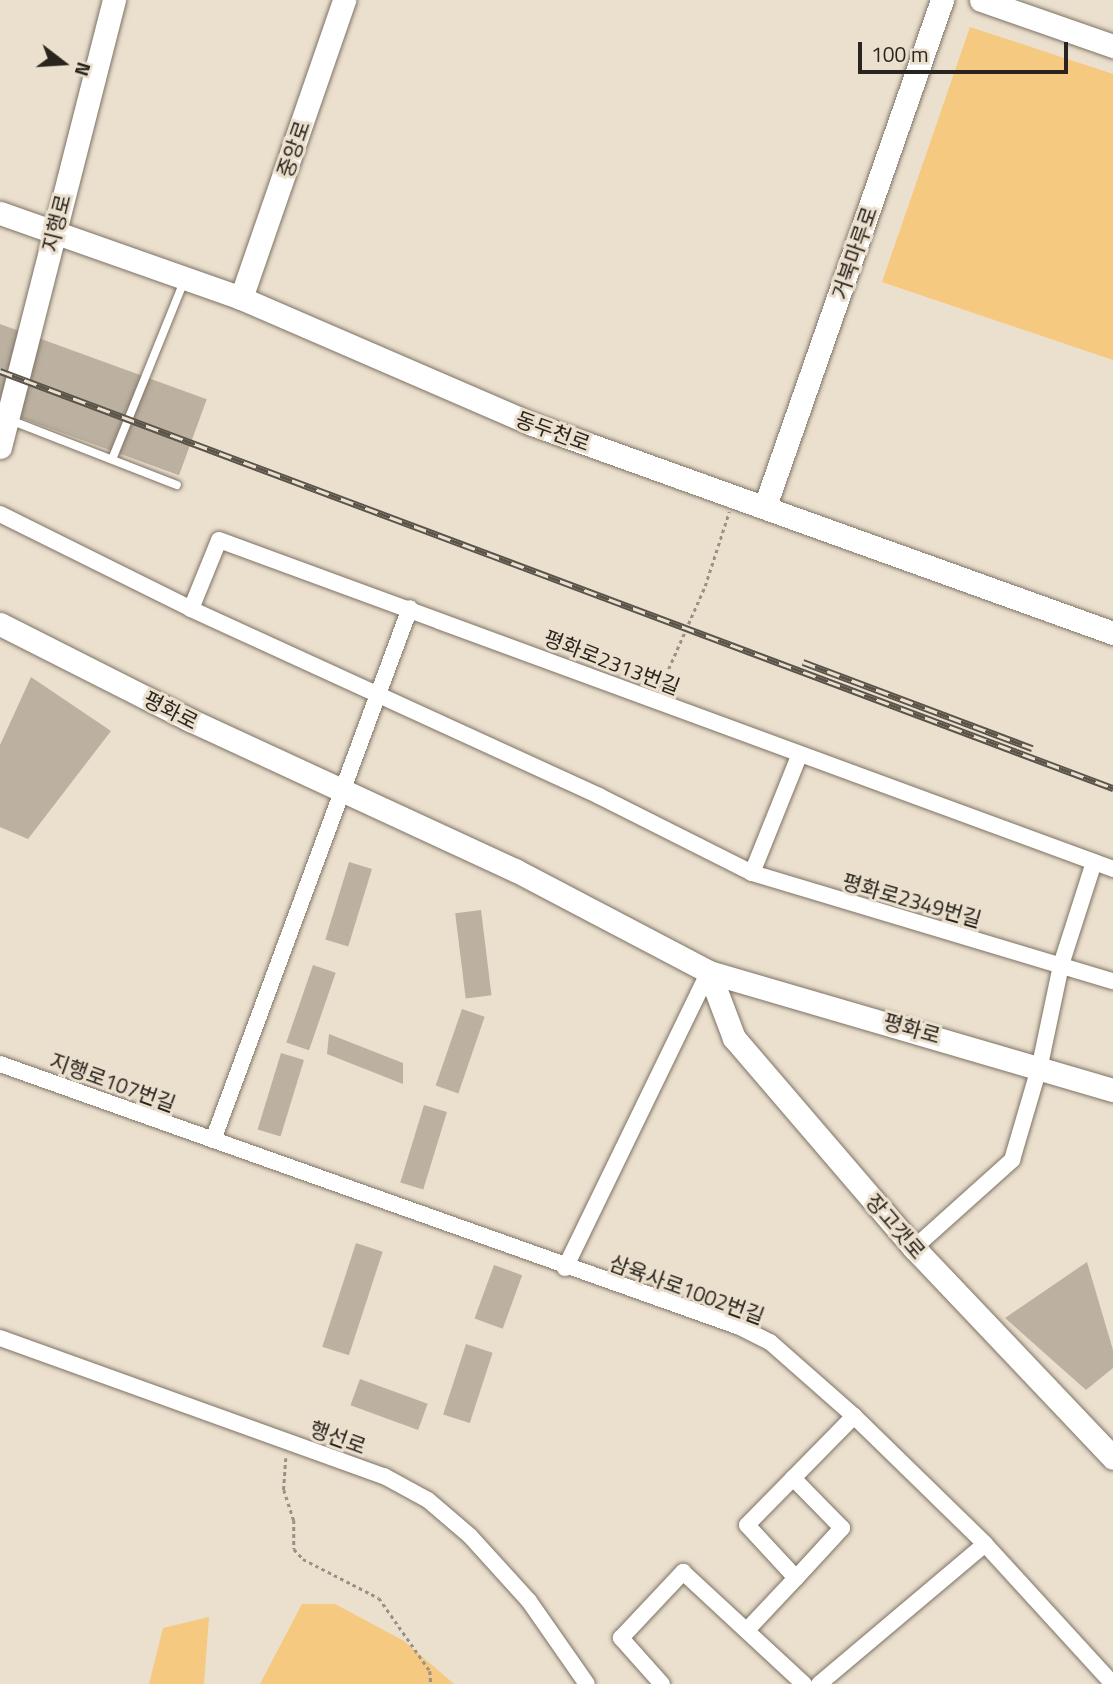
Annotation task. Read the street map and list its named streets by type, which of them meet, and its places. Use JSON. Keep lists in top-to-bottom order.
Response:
{
  "streets": {
    "street": [
      "중앙로",
      "지행로",
      "거북마루로",
      "동두천로",
      "평화로2313번길",
      "평화로",
      "평화로2349번길",
      "지행로107번길",
      "장고갯로",
      "삼육사로1002번길",
      "행선로"
    ]
  },
  "crossings": [
    ["중앙로", "동두천로"],
    ["지행로", "동두천로"],
    ["거북마루로", "동두천로"],
    ["평화로", "장고갯로"],
    ["지행로107번길", "삼육사로1002번길"]
  ],
  "scale_bar": "100 m",
  "north": "right"
}
